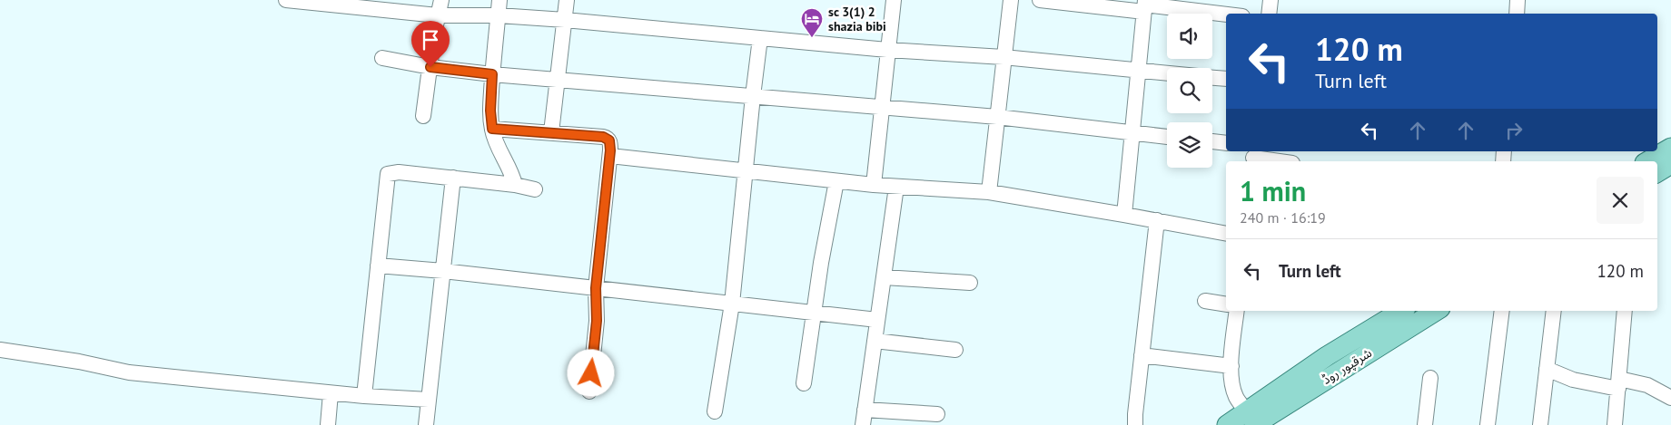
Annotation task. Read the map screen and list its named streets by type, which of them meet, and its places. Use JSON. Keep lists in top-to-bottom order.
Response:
{
  "streets": {
    "main road": ["شرقپور روڈ"]
  },
  "places": {
    "hotel": ["sc 3(1) 2 shazia bibi"]
  },
  "page": {
    "turn": ["120 m", "Turn left"],
    "heading": ["1 min", "240 m · 16:19"],
    "list": [
      {
        "name": "Turn left",
        "value": "120 m"
      }
    ]
  }
}
